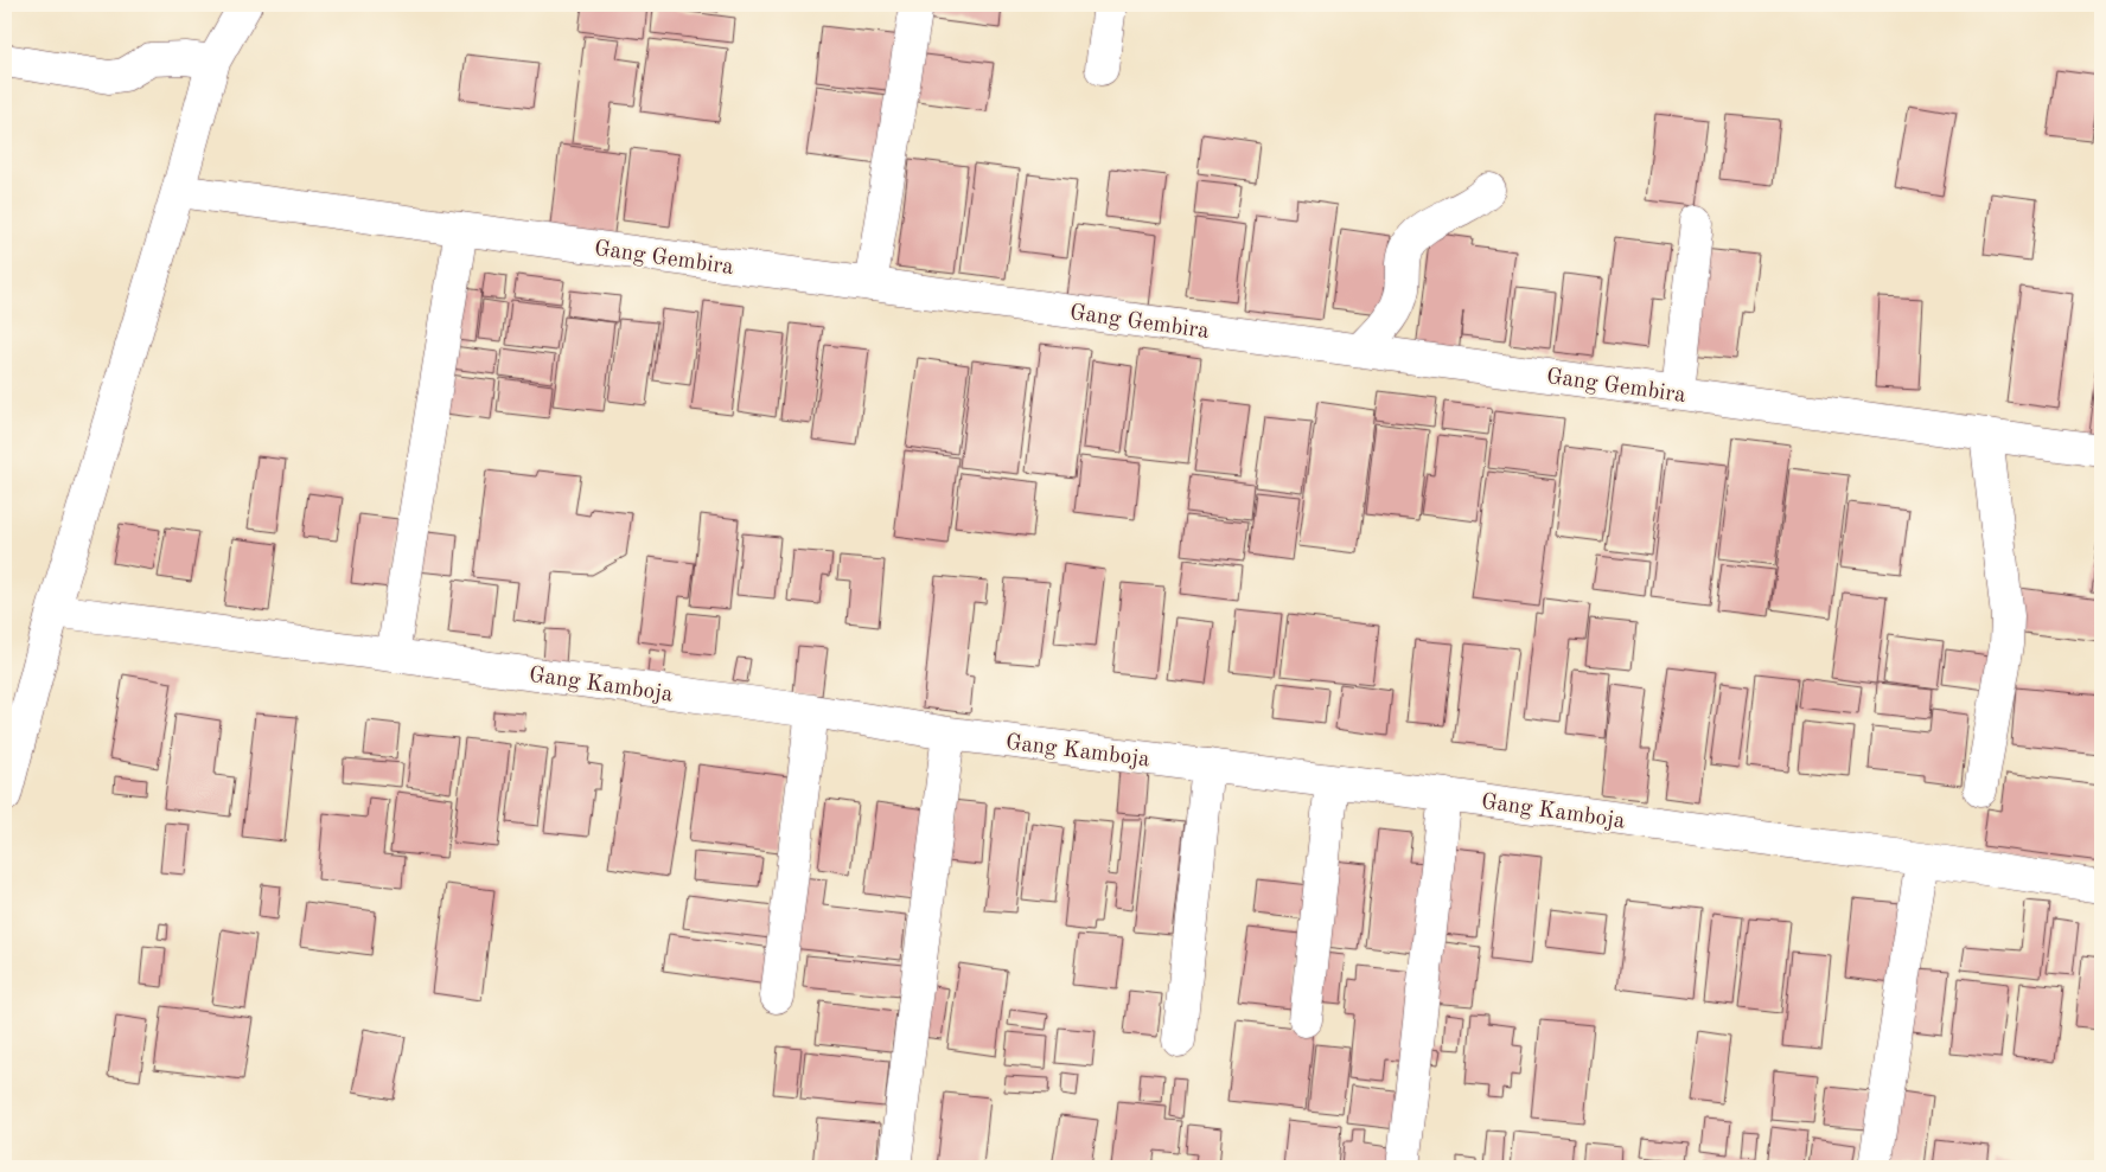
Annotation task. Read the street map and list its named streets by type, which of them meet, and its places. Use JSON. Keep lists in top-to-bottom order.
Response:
{
  "streets": {
    "street": ["Gang Gembira", "Gang Kamboja"]
  }
}
